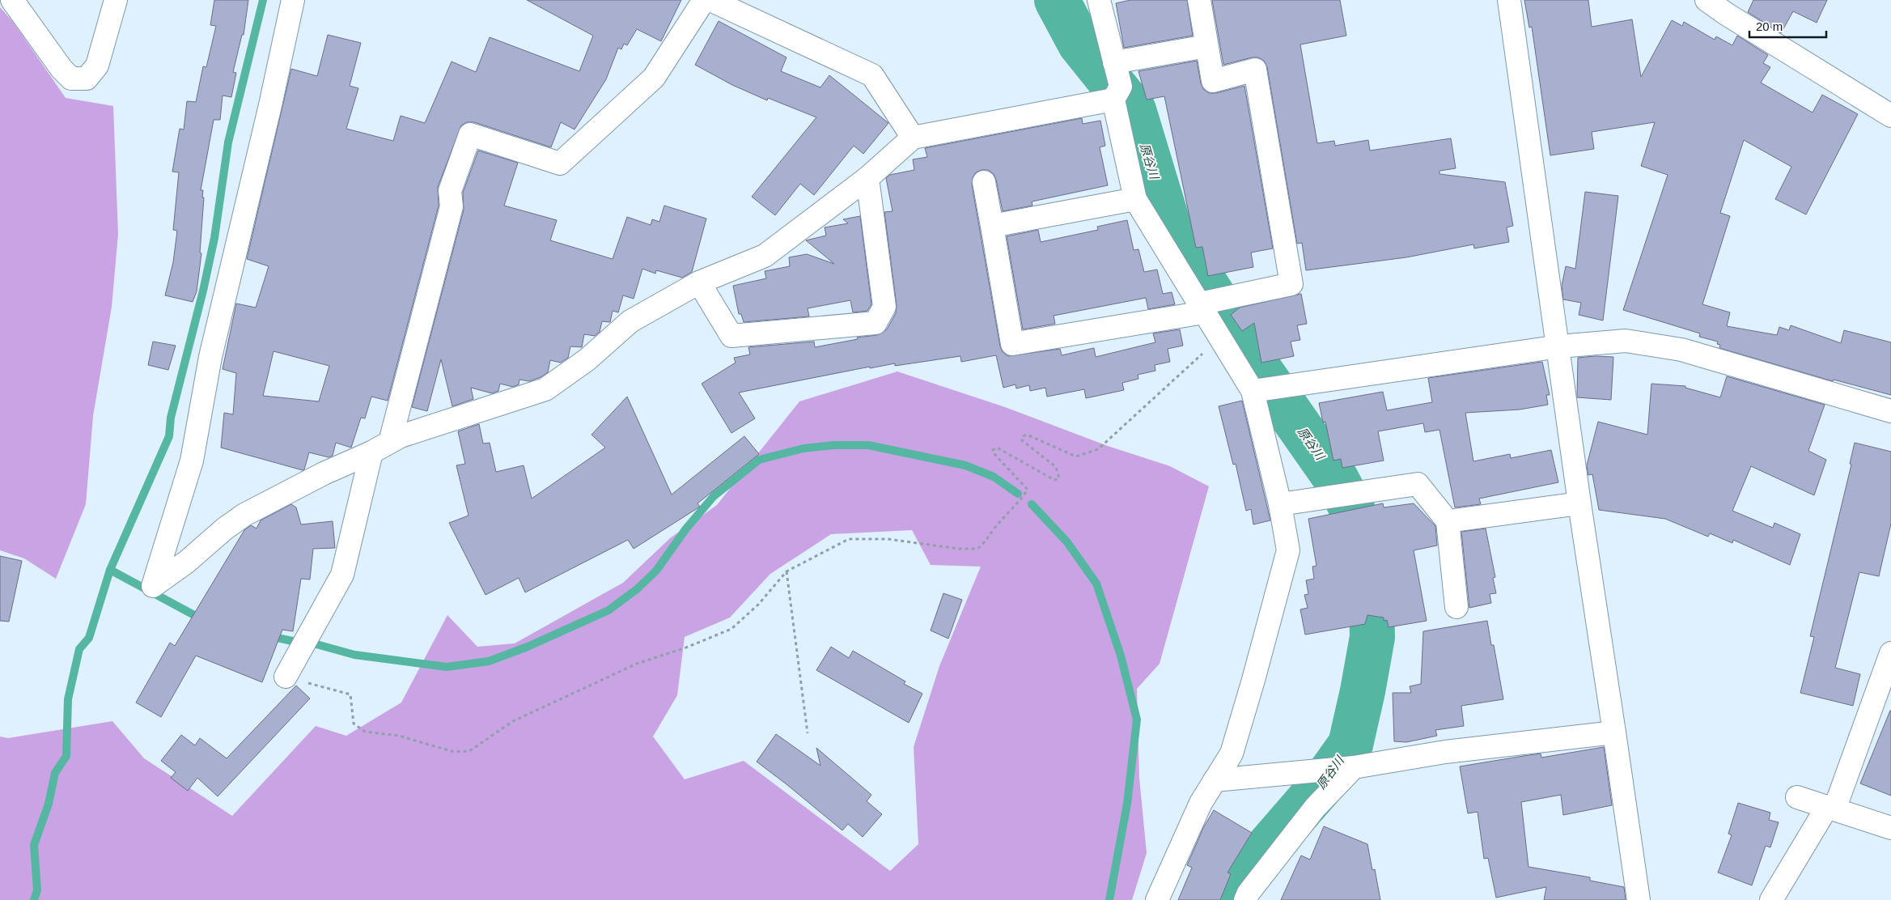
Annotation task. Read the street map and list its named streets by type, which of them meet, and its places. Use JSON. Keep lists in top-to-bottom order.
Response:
{
  "water": ["原谷川"],
  "scale_bar": "20 m"
}
